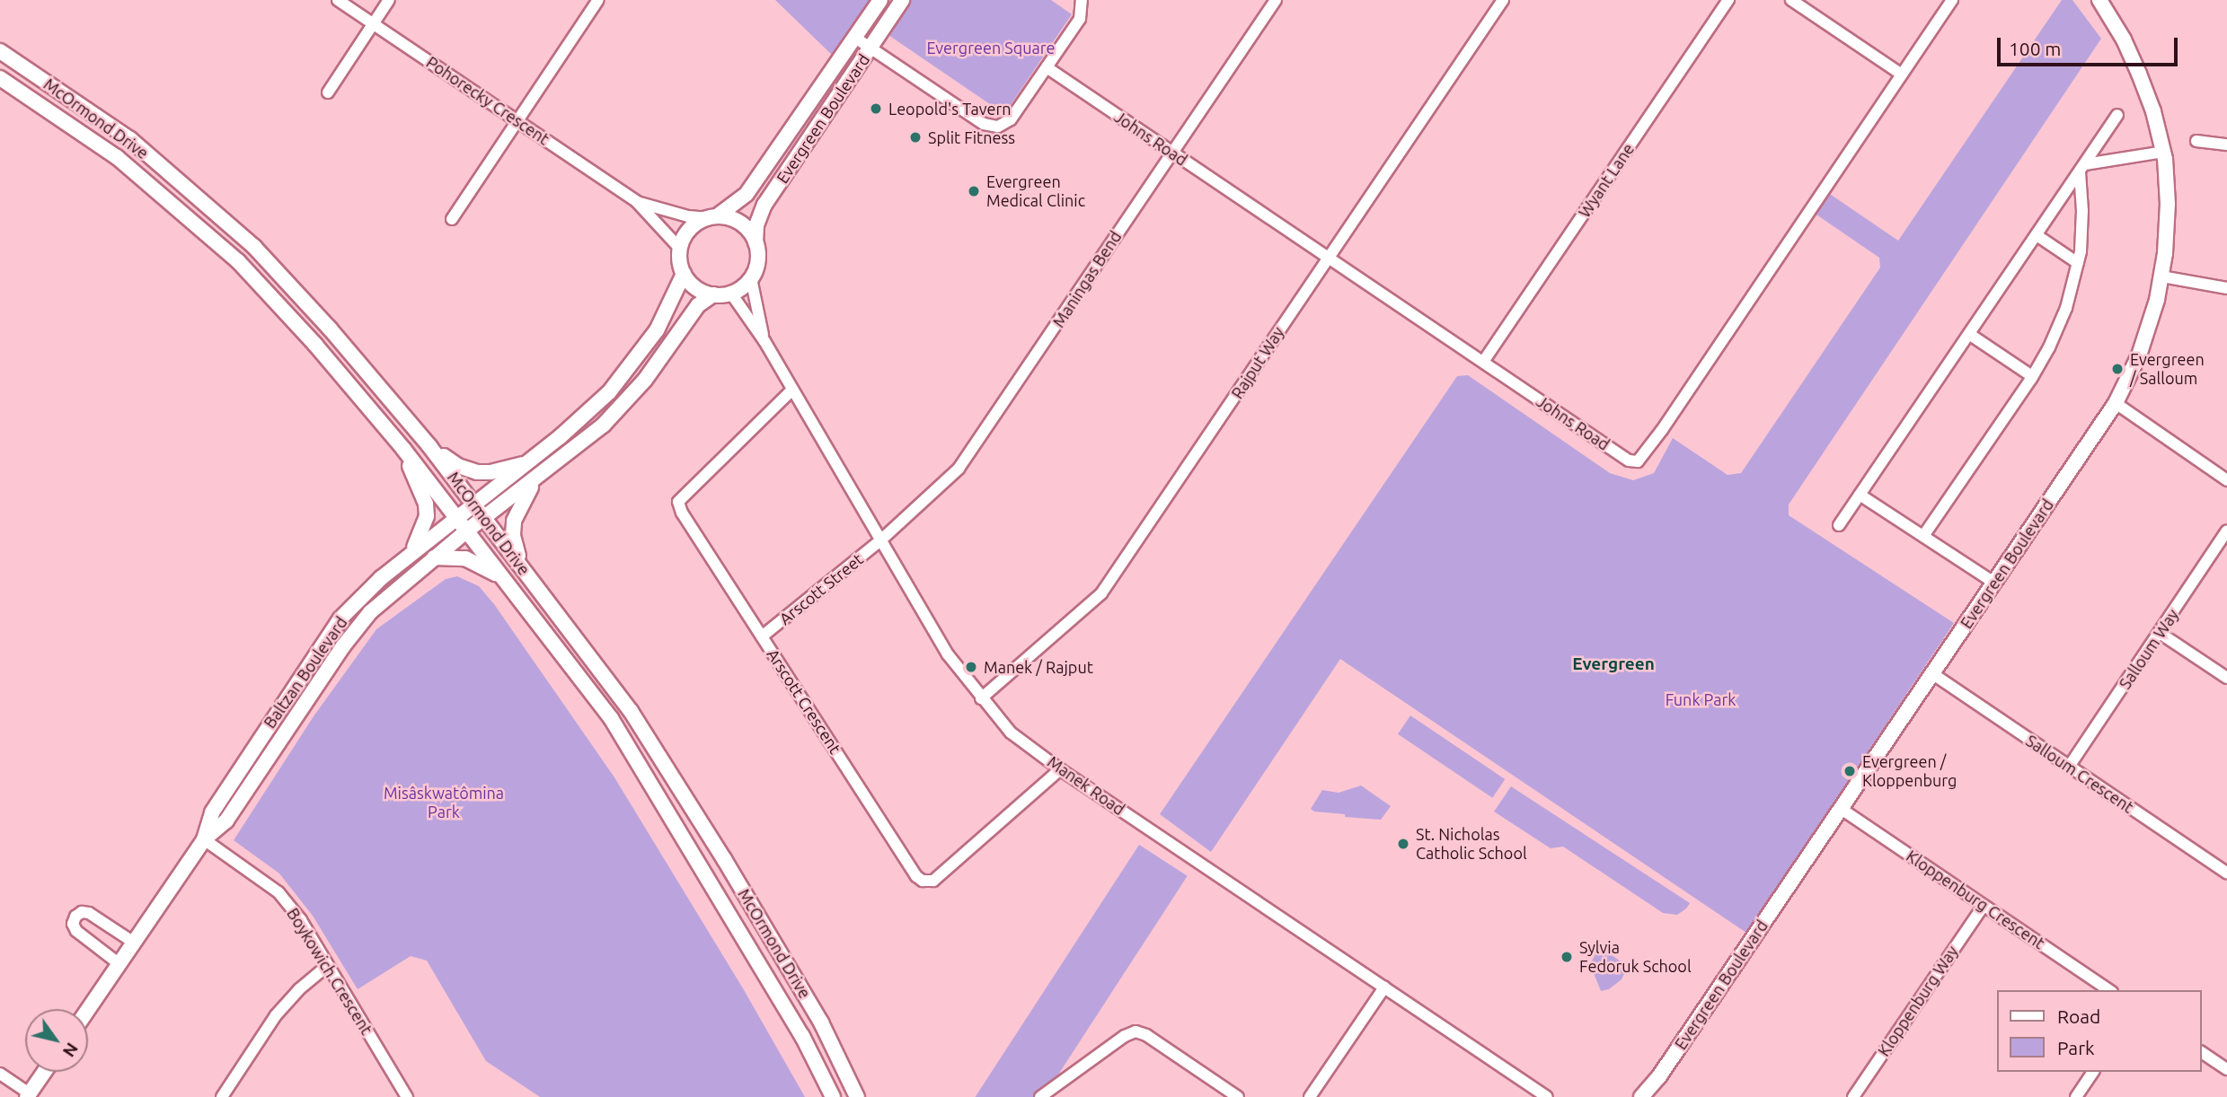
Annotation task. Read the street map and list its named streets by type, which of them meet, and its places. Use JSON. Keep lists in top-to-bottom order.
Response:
{
  "streets": {
    "street": [
      "Pohorecky Crescent",
      "McOrmond Drive",
      "Evergreen Boulevard",
      "Johns Road",
      "Wyant Lane",
      "Maningas Bend",
      "Rajput Way",
      "Arscott Street",
      "Salloum Way",
      "Baltzan Boulevard",
      "Arscott Crescent",
      "Salloum Crescent",
      "Manek Road",
      "Kloppenburg Crescent",
      "Boykowich Crescent",
      "Kloppenburg Way"
    ]
  },
  "crossings": [
    ["Pohorecky Crescent", "Evergreen Boulevard"],
    ["Pohorecky Crescent", "Manek Road"],
    ["McOrmond Drive", "Baltzan Boulevard"],
    ["Evergreen Boulevard", "Salloum Crescent"],
    ["Evergreen Boulevard", "Manek Road"],
    ["Evergreen Boulevard", "Kloppenburg Crescent"],
    ["Johns Road", "Wyant Lane"],
    ["Johns Road", "Maningas Bend"],
    ["Johns Road", "Rajput Way"],
    ["Maningas Bend", "Arscott Street"],
    ["Maningas Bend", "Manek Road"],
    ["Rajput Way", "Manek Road"],
    ["Arscott Street", "Arscott Crescent"],
    ["Arscott Street", "Manek Road"],
    ["Salloum Way", "Salloum Crescent"],
    ["Baltzan Boulevard", "Boykowich Crescent"],
    ["Arscott Crescent", "Manek Road"],
    ["Kloppenburg Crescent", "Kloppenburg Way"]
  ],
  "districts": ["Evergreen"],
  "parks": ["Evergreen Square", "Funk Park", "Misâskwatômina Park"],
  "places": [
    "Leopold's Tavern",
    "Split Fitness",
    "Evergreen Medical Clinic",
    "Evergreen / Salloum",
    "Manek / Rajput",
    "Evergreen / Kloppenburg",
    "St. Nicholas Catholic School",
    "Sylvia Fedoruk School"
  ],
  "legend": ["Road", "Park"],
  "scale_bar": "100 m",
  "north": "bottom right"
}
